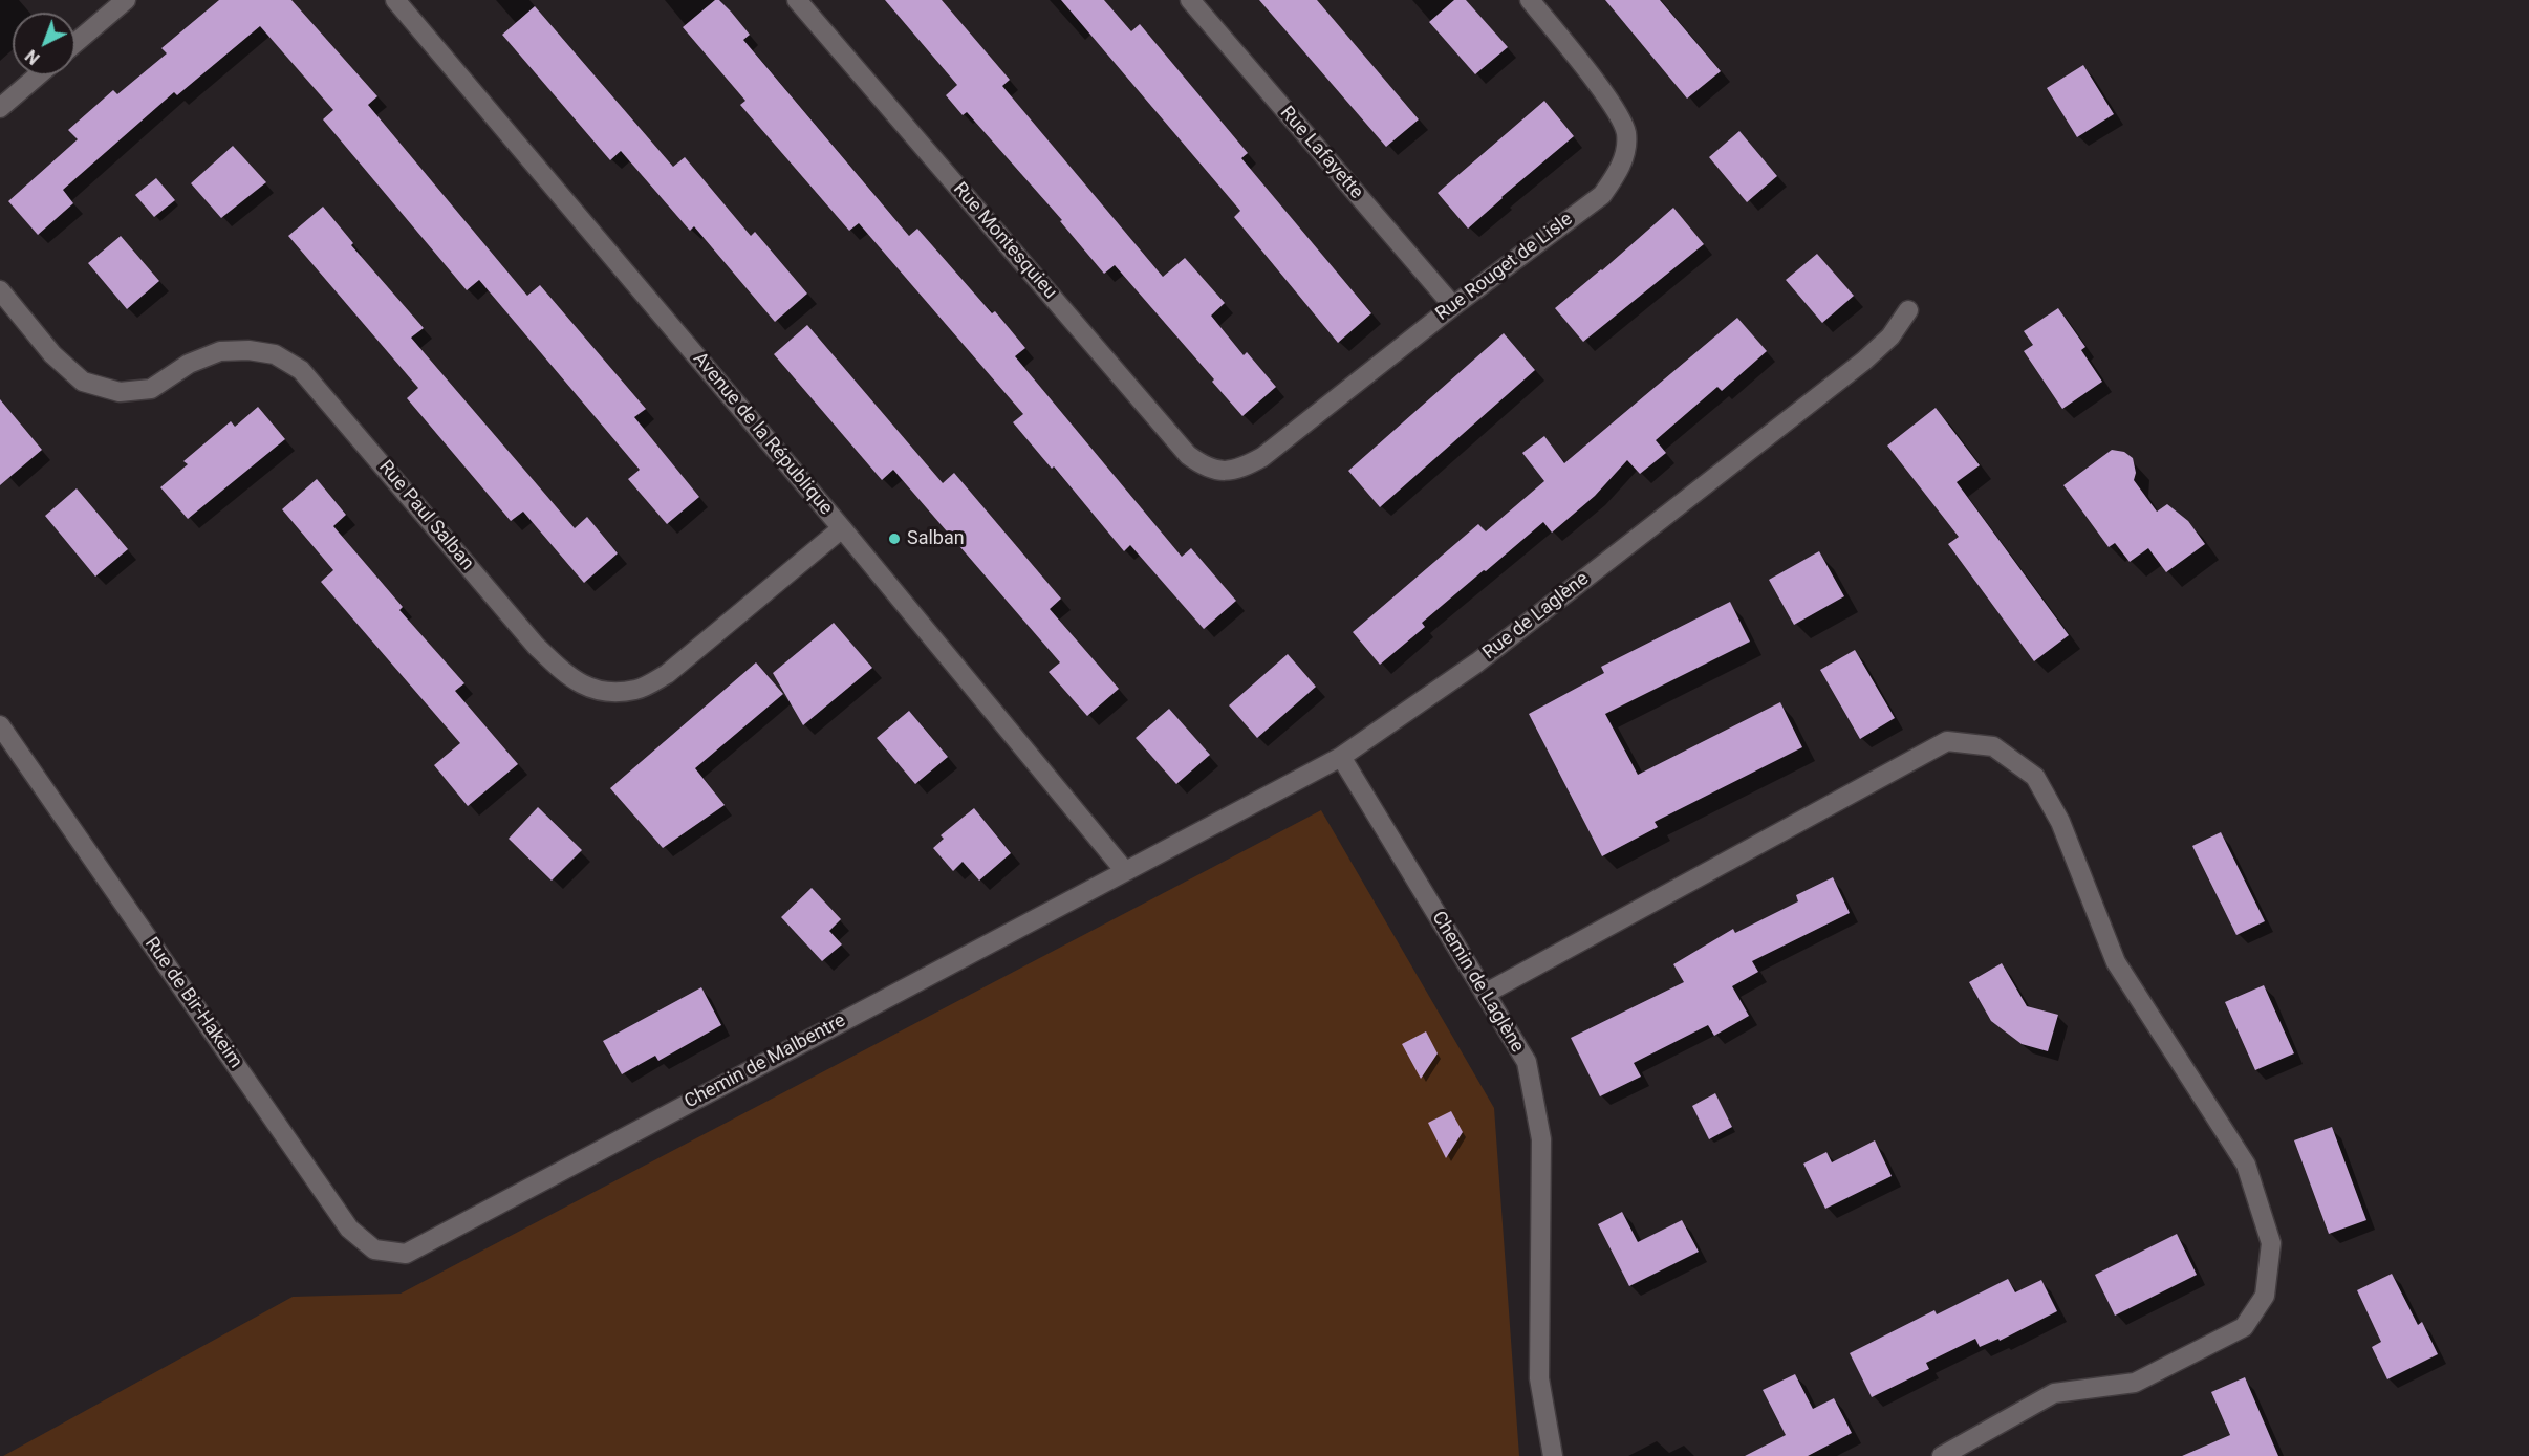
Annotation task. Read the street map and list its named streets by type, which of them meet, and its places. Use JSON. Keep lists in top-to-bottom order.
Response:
{
  "streets": {
    "street": [
      "Rue Lafayette",
      "Rue Montesquieu",
      "Rue Rouget de Lisle",
      "Avenue de la République",
      "Rue Paul Salban",
      "Rue de Laglène",
      "Chemin de Laglène",
      "Rue de Bir-Hakeim",
      "Chemin de Malbentre"
    ]
  },
  "crossings": [
    ["Rue Lafayette", "Rue Rouget de Lisle"],
    ["Rue Montesquieu", "Rue Rouget de Lisle"],
    ["Avenue de la République", "Rue Paul Salban"],
    ["Avenue de la République", "Rue de Laglène"],
    ["Avenue de la République", "Chemin de Malbentre"],
    ["Rue de Laglène", "Chemin de Laglène"],
    ["Rue de Laglène", "Chemin de Malbentre"],
    ["Rue de Bir-Hakeim", "Chemin de Malbentre"]
  ],
  "places": ["Salban"],
  "north": "bottom left"
}
